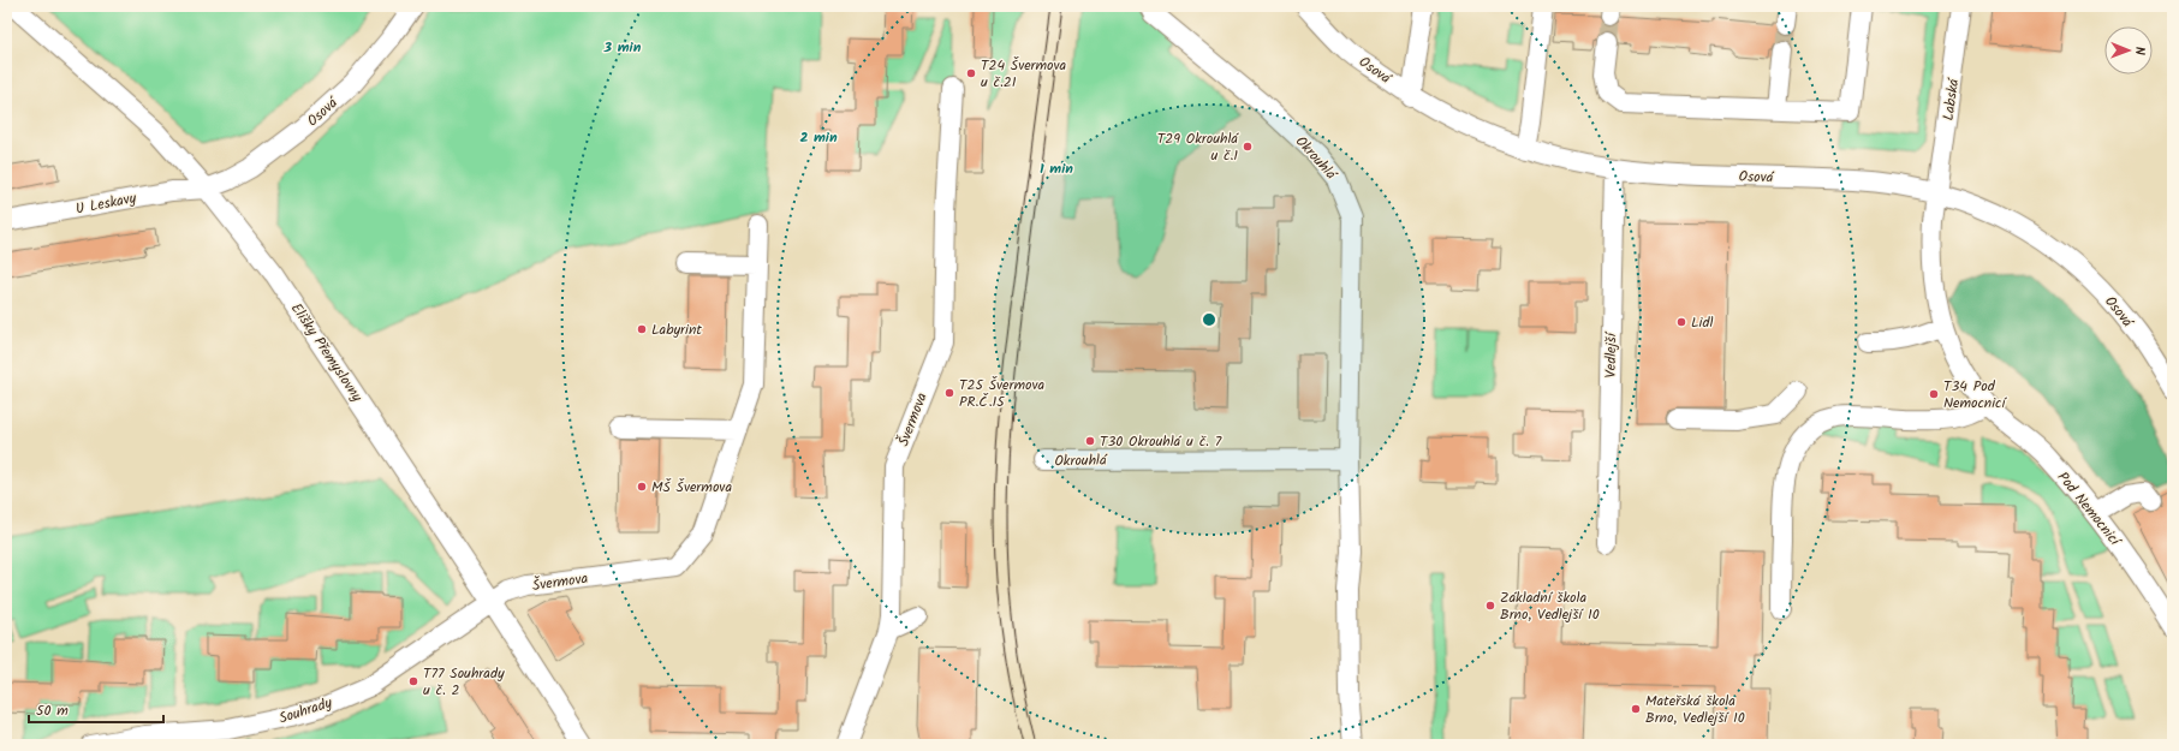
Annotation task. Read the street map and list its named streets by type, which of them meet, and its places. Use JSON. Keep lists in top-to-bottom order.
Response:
{
  "streets": {
    "street": [
      "Osová",
      "Labská",
      "Okrouhlá",
      "U Leskavy",
      "Elišky Přemyslovny",
      "Vedlejší",
      "Švermova",
      "Pod Nemocnicí",
      "Souhrady"
    ]
  },
  "crossings": [
    ["Osová", "Labská"],
    ["Osová", "U Leskavy"],
    ["Osová", "Elišky Přemyslovny"],
    ["Osová", "Vedlejší"],
    ["Osová", "Pod Nemocnicí"],
    ["Labská", "Pod Nemocnicí"],
    ["U Leskavy", "Elišky Přemyslovny"],
    ["Elišky Přemyslovny", "Švermova"],
    ["Elišky Přemyslovny", "Souhrady"],
    ["Švermova", "Souhrady"]
  ],
  "places": [
    "T24 Švermova u č.21",
    "T29 Okrouhlá u č.1",
    "Lidl",
    "Labyrint",
    "T25 Švermova PR.Č.15",
    "T34 Pod Nemocnicí",
    "T30 Okrouhlá u č. 7",
    "MŠ Švermova",
    "Základní škola Brno, Vedlejší 10",
    "T77 Souhrady u č. 2",
    "Mateřská škola Brno, Vedlejší 10"
  ],
  "scale_bar": "50 m",
  "north": "right",
  "rings": ["3 min", "2 min", "1 min"]
}
